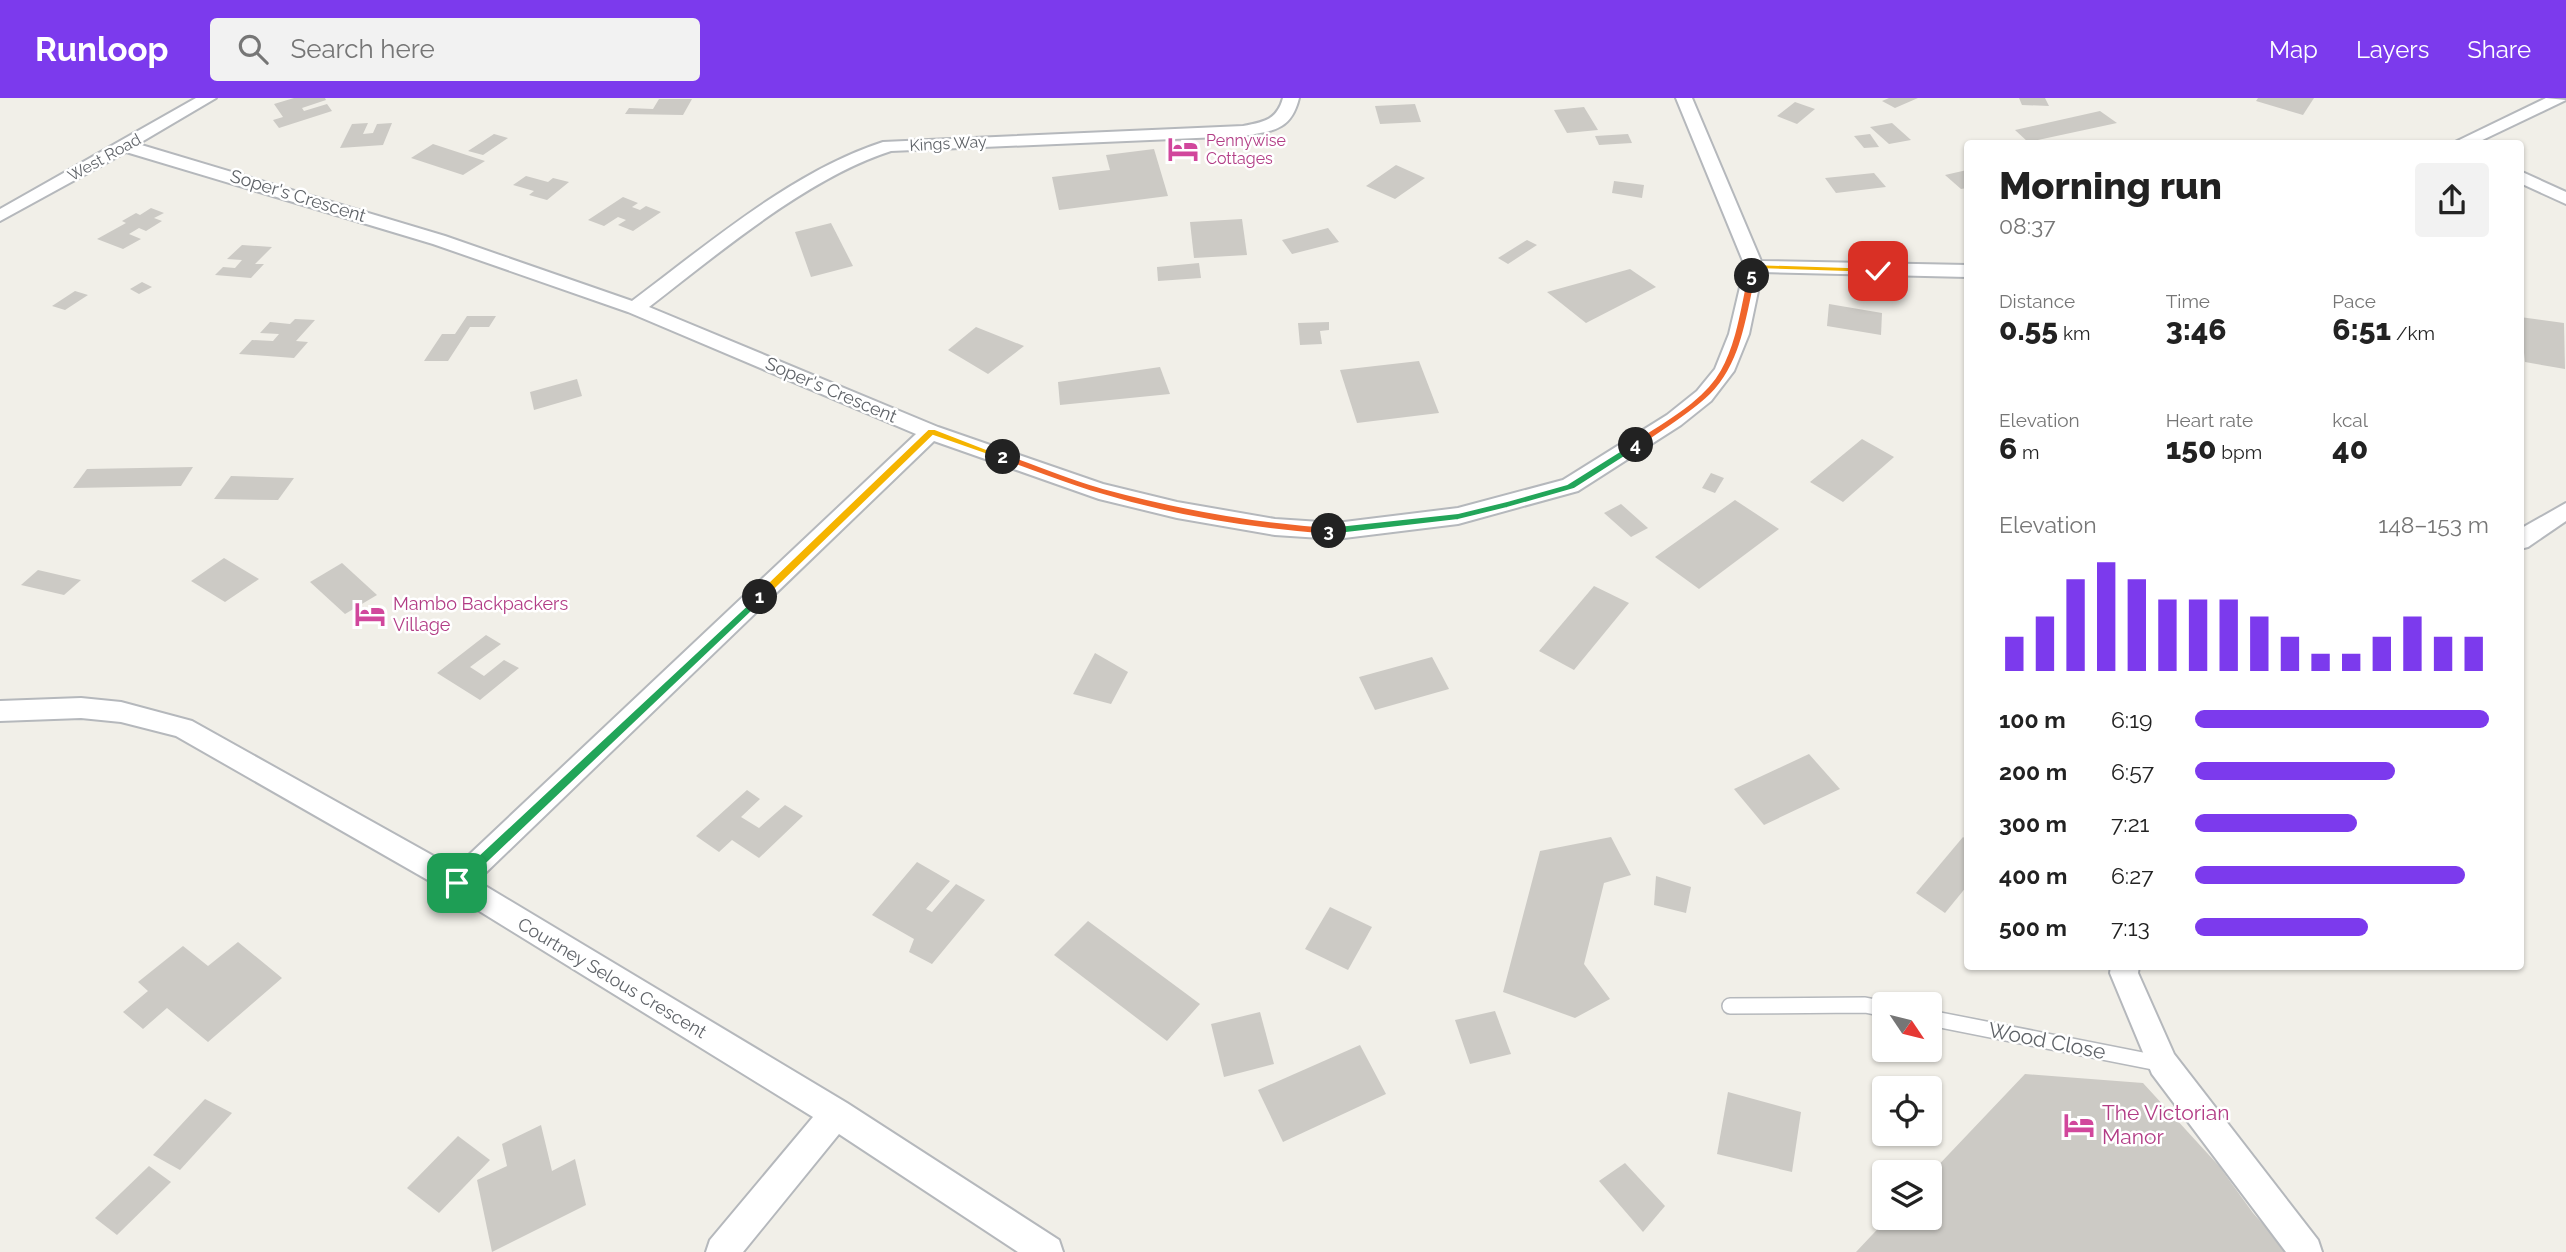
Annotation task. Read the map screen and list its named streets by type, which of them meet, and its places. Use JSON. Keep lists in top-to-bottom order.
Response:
{
  "streets": {
    "street": [
      "Kings Way",
      "West Road",
      "Soper's Crescent",
      "Courtney Selous Crescent"
    ],
    "lane": ["Wood Close"]
  },
  "crossings": [
    ["Kings Way", "Soper's Crescent"],
    ["West Road", "Soper's Crescent"]
  ],
  "places": {
    "hotel": ["Pennywise Cottages", "Mambo Backpackers Village", "The Victorian Manor"]
  },
  "north": "bottom right",
  "page": {
    "header": "Runloop",
    "search": "Search here",
    "nav": ["Map", "Layers", "Share"],
    "heading": ["Morning run", "08:37"],
    "pins": [
      "5",
      "4",
      "2",
      "3",
      "1"
    ],
    "stats": [
      ["Distance", "0.55 km"],
      ["Time", "3:46"],
      ["Pace", "6:51 /km"],
      ["Elevation", "6 m"],
      ["Heart rate", "150 bpm"],
      ["kcal", "40"]
    ],
    "chart": ["Elevation", "148–153 m"],
    "list": [
      {
        "name": "100 m",
        "note": "6:19"
      },
      {
        "name": "200 m",
        "note": "6:57"
      },
      {
        "name": "300 m",
        "note": "7:21"
      },
      {
        "name": "400 m",
        "note": "6:27"
      },
      {
        "name": "500 m",
        "note": "7:13"
      }
    ]
  }
}
